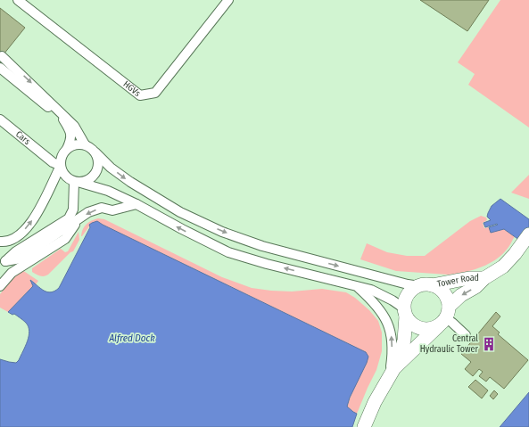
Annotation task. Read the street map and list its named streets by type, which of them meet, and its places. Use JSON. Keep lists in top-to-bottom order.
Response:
{
  "streets": {
    "highway": ["Tower Road"],
    "street": ["HGVs", "Cars"]
  },
  "water": ["Alfred Dock"],
  "places": {
    "building": ["Central Hydraulic Tower"]
  }
}
